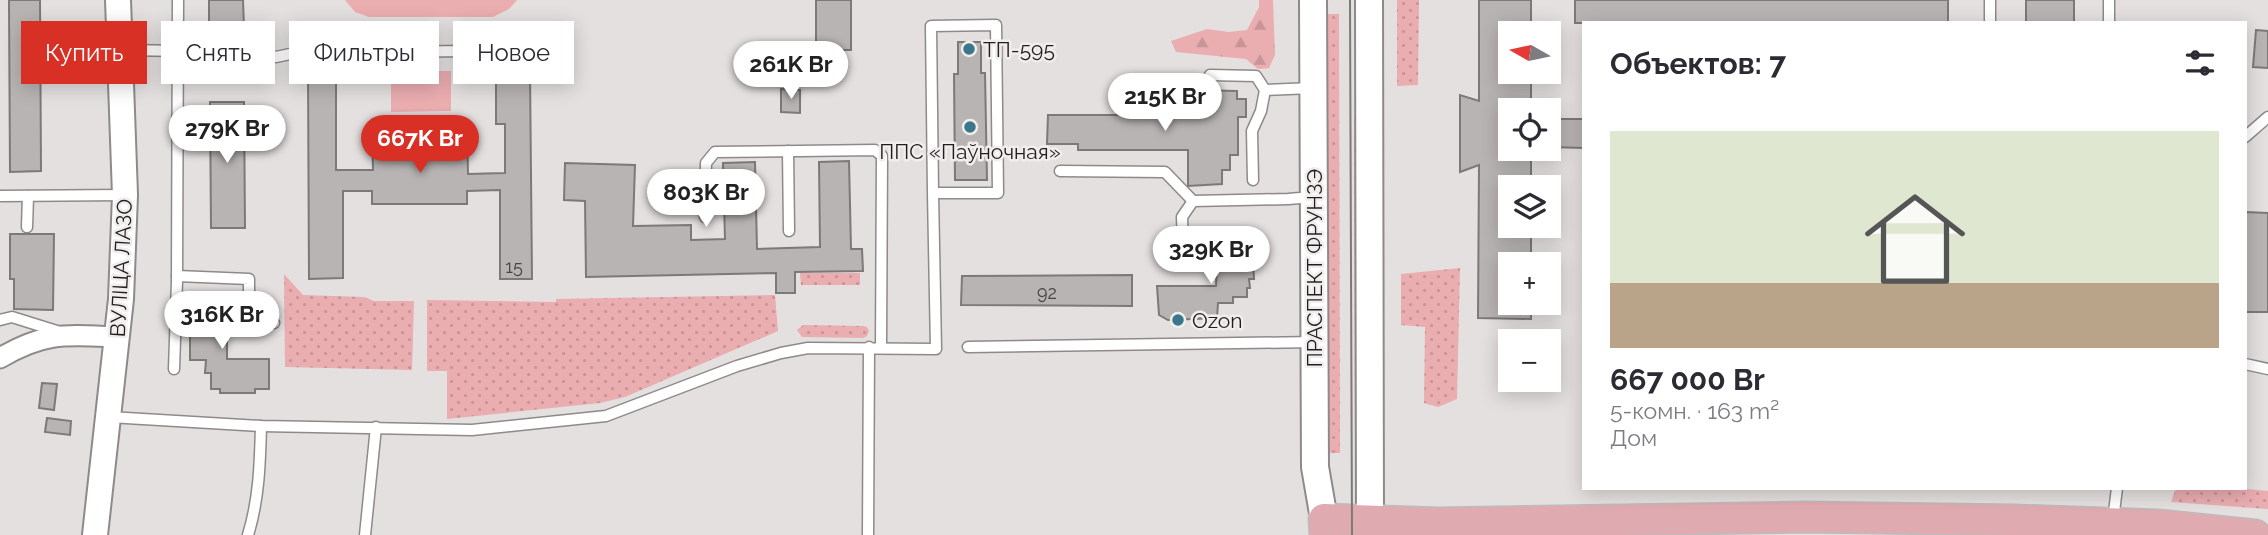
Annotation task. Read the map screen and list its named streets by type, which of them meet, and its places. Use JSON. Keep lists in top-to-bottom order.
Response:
{
  "streets": {
    "main road": ["ПРАСПЕКТ ФРУНЗЭ"],
    "street": ["ВУЛІЦА ЛАЗО"]
  },
  "places": ["ТП-595", "ППС «Паўночная»", "Ozon"],
  "house_numbers": ["15", "92"],
  "north": "left",
  "page": {
    "map_buttons": ["+", "−"],
    "chip": [
      "Купить",
      "Снять",
      "Фильтры",
      "Новое"
    ],
    "heading": "Объектов: 7",
    "price": [
      "261K Br",
      "215K Br",
      "279K Br",
      "667K Br",
      "803K Br",
      "329K Br",
      "316K Br"
    ],
    "list": [
      {
        "name": "667 000 Br",
        "note": "5-комн. · 163 m² · Дом"
      }
    ]
  }
}
